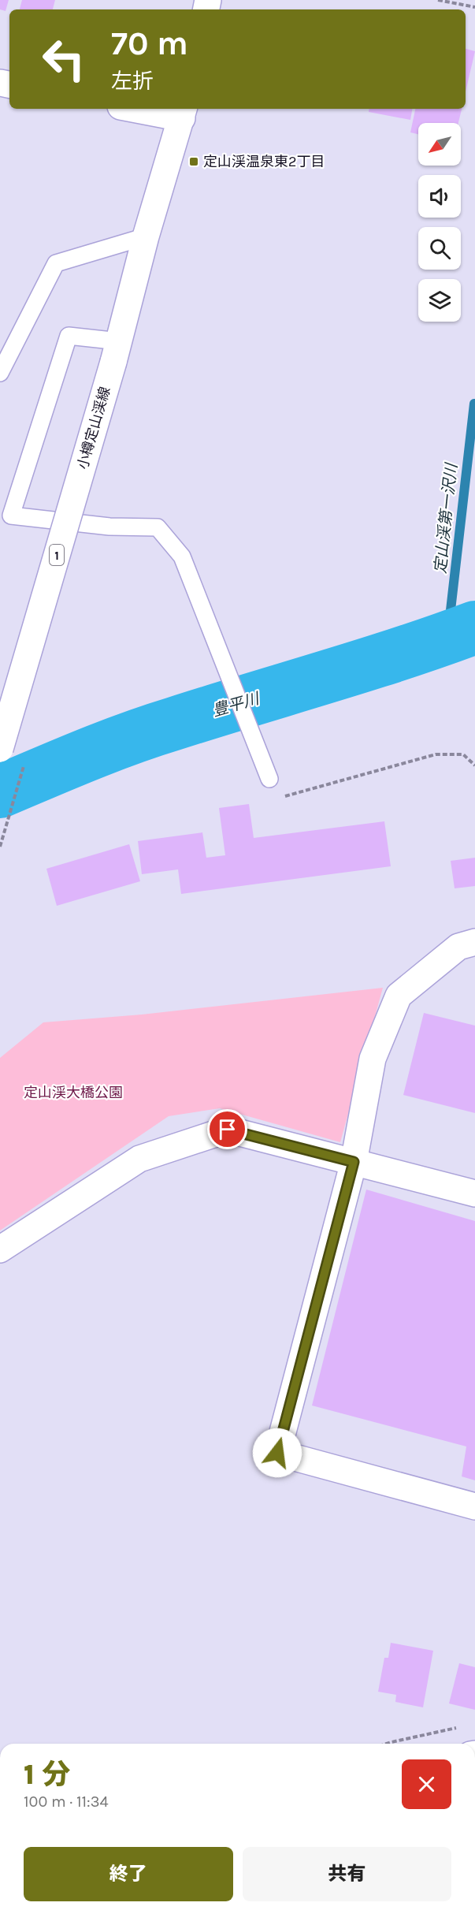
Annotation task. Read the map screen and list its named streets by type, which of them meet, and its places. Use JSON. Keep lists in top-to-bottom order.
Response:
{
  "streets": {
    "street": ["小樽定山渓線", "1"]
  },
  "water": ["定山渓第一沢川", "豊平川"],
  "parks": ["定山渓大橋公園"],
  "places": {
    "transit": ["定山渓温泉東2丁目"]
  },
  "north": "bottom left",
  "page": {
    "turn": ["70 m", "左折"],
    "heading": ["1 分", "100 m · 11:34"],
    "buttons": ["終了", "共有"]
  }
}
